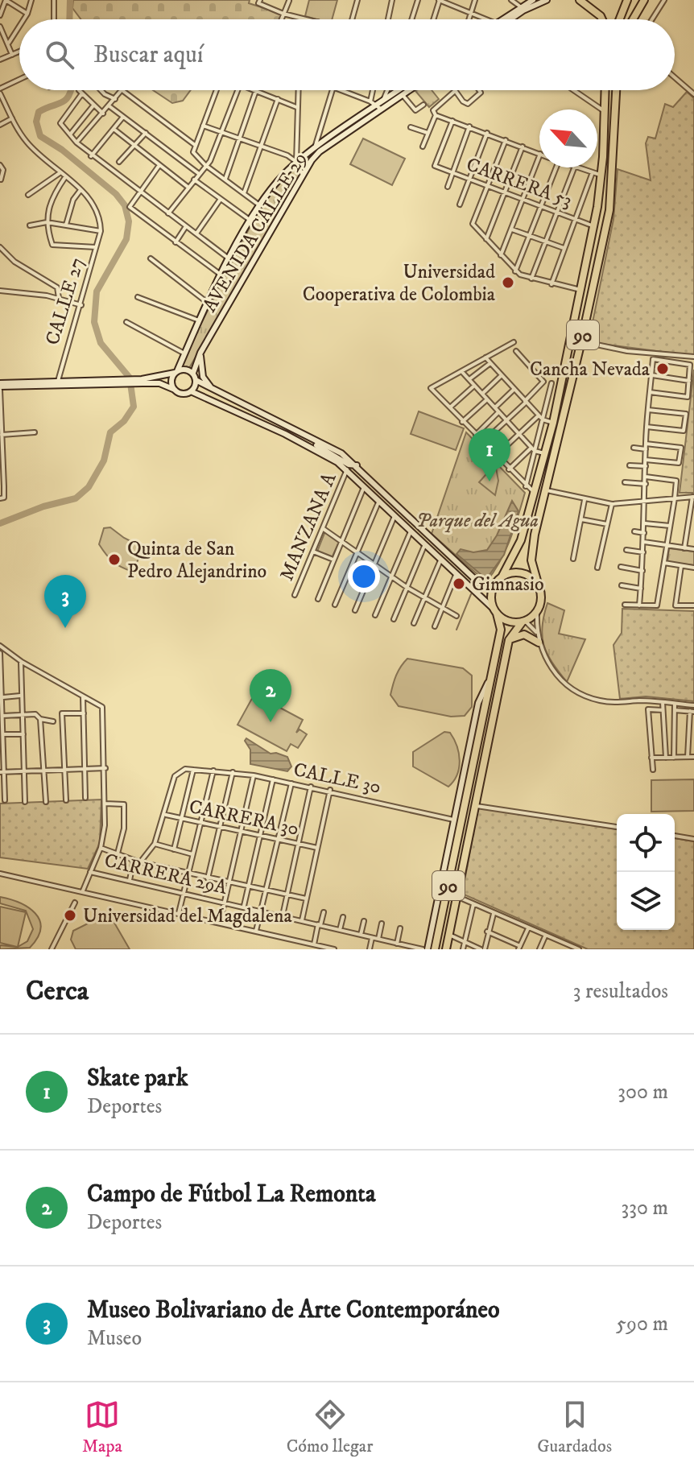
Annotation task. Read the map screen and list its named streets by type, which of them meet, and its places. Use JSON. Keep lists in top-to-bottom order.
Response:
{
  "streets": {
    "highway": ["90"],
    "main road": ["AVENIDA CALLE 29"],
    "street": [
      "CARRERA 53",
      "CALLE 27",
      "MANZANA A",
      "CALLE 30",
      "CARRERA 30",
      "CARRERA 29A"
    ]
  },
  "crossings": [
    ["CARRERA 53", "90"]
  ],
  "parks": ["Parque del Agua"],
  "places": [
    "Universidad Cooperativa de Colombia",
    "Cancha Nevada",
    "Quinta de San Pedro Alejandrino",
    "Gimnasio",
    "Universidad del Magdalena"
  ],
  "north": "top left",
  "page": {
    "search": "Buscar aquí",
    "pins": ["1", "3", "2"],
    "heading": ["Cerca", "3 resultados"],
    "list": [
      {
        "mark": "1",
        "name": "Skate park",
        "note": "Deportes",
        "value": "300 m"
      },
      {
        "mark": "2",
        "name": "Campo de Fútbol La Remonta",
        "note": "Deportes",
        "value": "330 m"
      },
      {
        "mark": "3",
        "name": "Museo Bolivariano de Arte Contemporáneo",
        "note": "Museo",
        "value": "590 m"
      }
    ],
    "nav": ["Mapa", "Cómo llegar", "Guardados"]
  }
}
